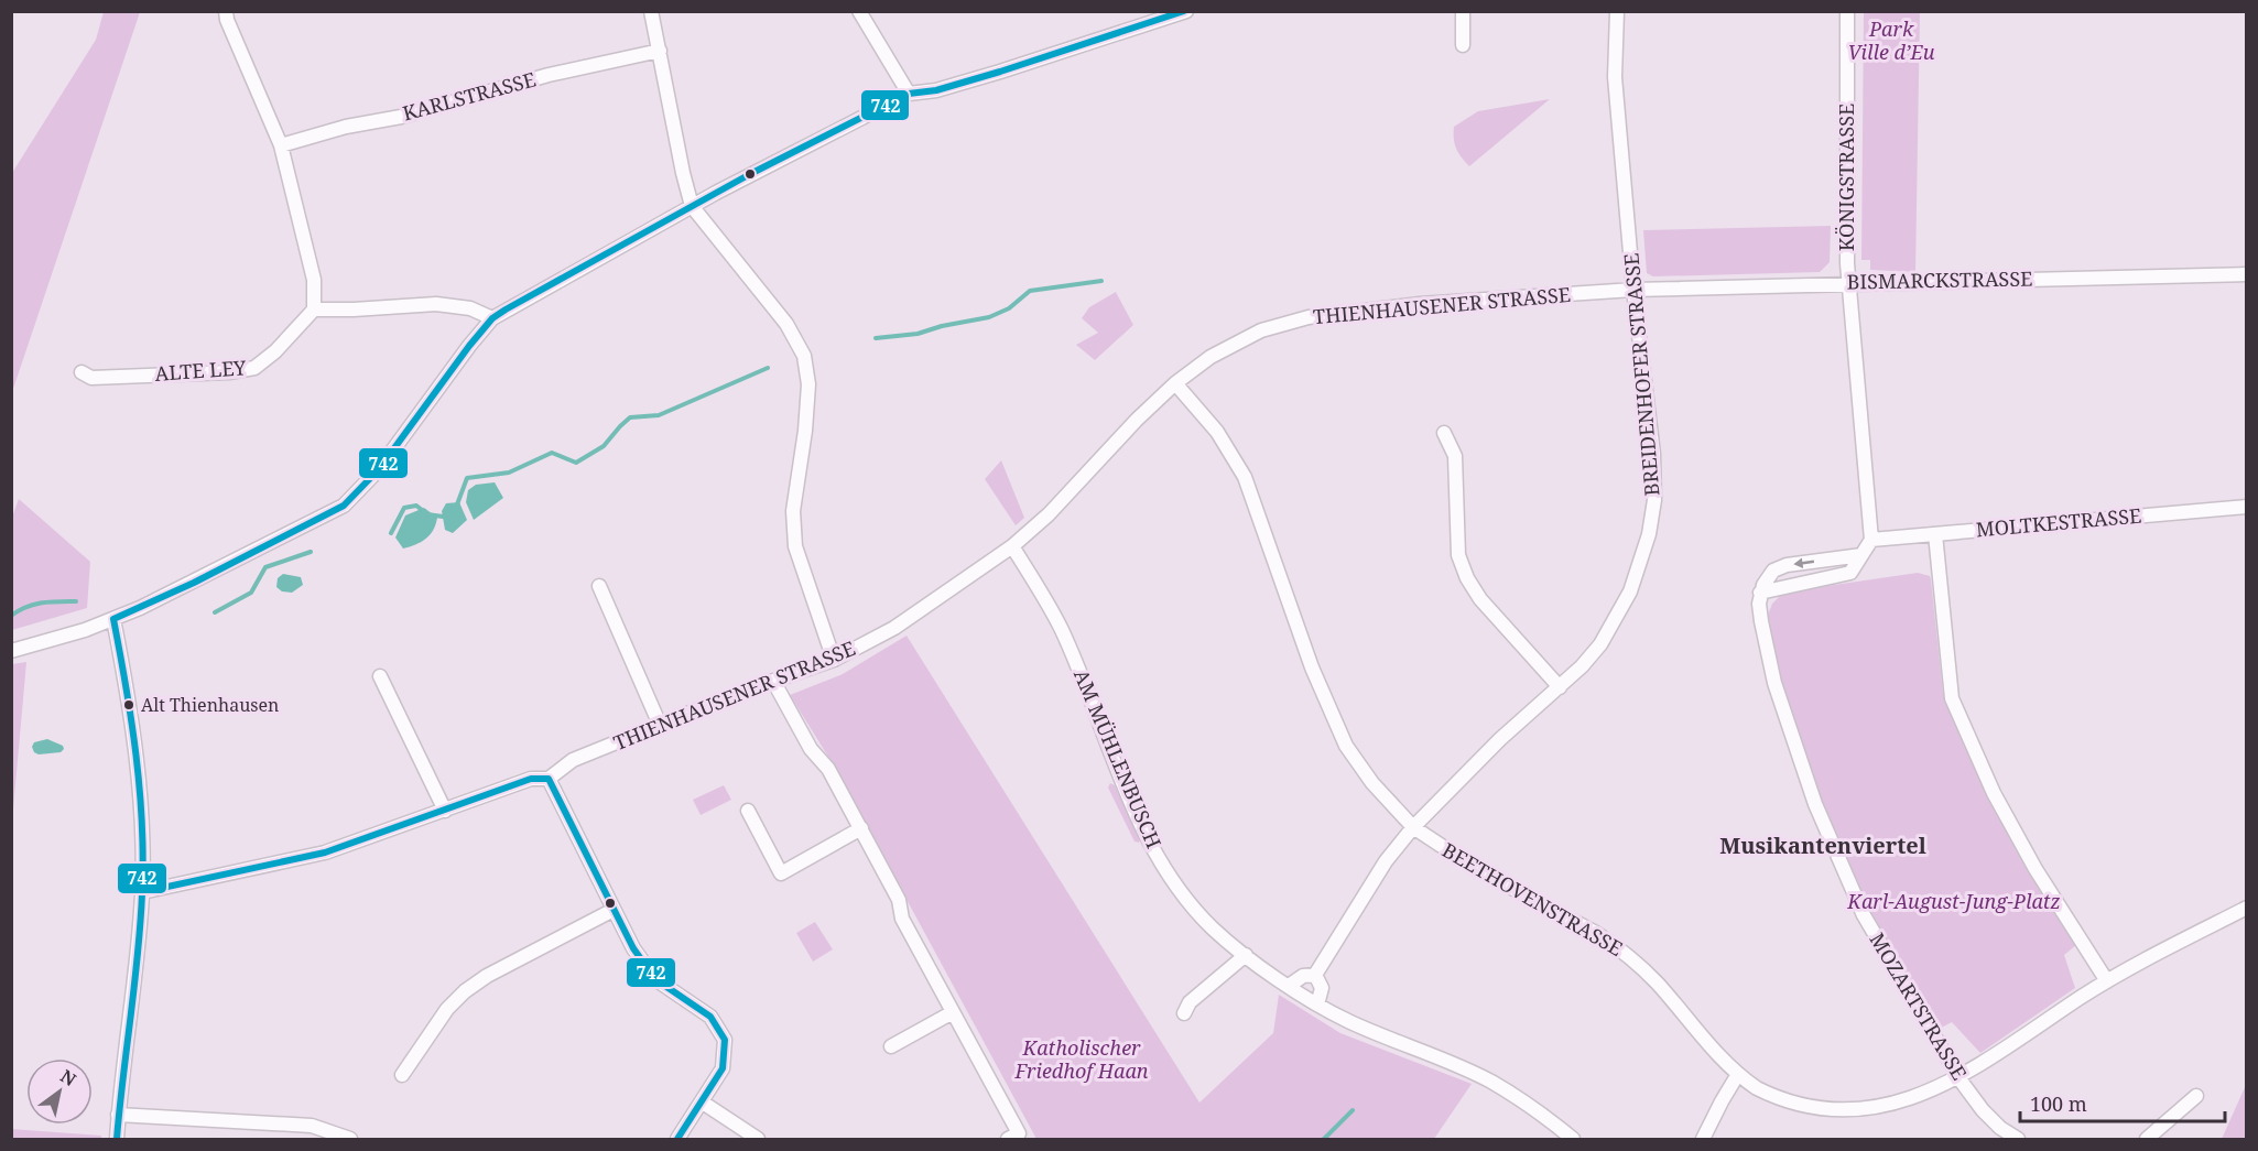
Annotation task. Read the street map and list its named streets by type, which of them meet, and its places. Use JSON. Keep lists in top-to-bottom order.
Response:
{
  "streets": {
    "street": [
      "KARLSTRASSE",
      "KÖNIGSTRASSE",
      "BISMARCKSTRASSE",
      "THIENHAUSENER STRASSE",
      "ALTE LEY",
      "BREIDENHOFER STRASSE",
      "MOLTKESTRASSE",
      "AM MÜHLENBUSCH",
      "BEETHOVENSTRASSE",
      "MOZARTSTRASSE"
    ]
  },
  "crossings": [
    ["KÖNIGSTRASSE", "BISMARCKSTRASSE"],
    ["KÖNIGSTRASSE", "MOLTKESTRASSE"],
    ["BISMARCKSTRASSE", "THIENHAUSENER STRASSE"],
    ["BISMARCKSTRASSE", "BREIDENHOFER STRASSE"],
    ["THIENHAUSENER STRASSE", "BREIDENHOFER STRASSE"],
    ["THIENHAUSENER STRASSE", "AM MÜHLENBUSCH"],
    ["THIENHAUSENER STRASSE", "BEETHOVENSTRASSE"],
    ["BREIDENHOFER STRASSE", "BEETHOVENSTRASSE"],
    ["BEETHOVENSTRASSE", "MOZARTSTRASSE"]
  ],
  "districts": ["Musikantenviertel"],
  "parks": ["Park Ville d’Eu", "Karl-August-Jung-Platz", "Katholischer Friedhof Haan"],
  "places": ["Alt Thienhausen"],
  "lines": ["transit line 742"],
  "scale_bar": "100 m",
  "north": "top right"
}
